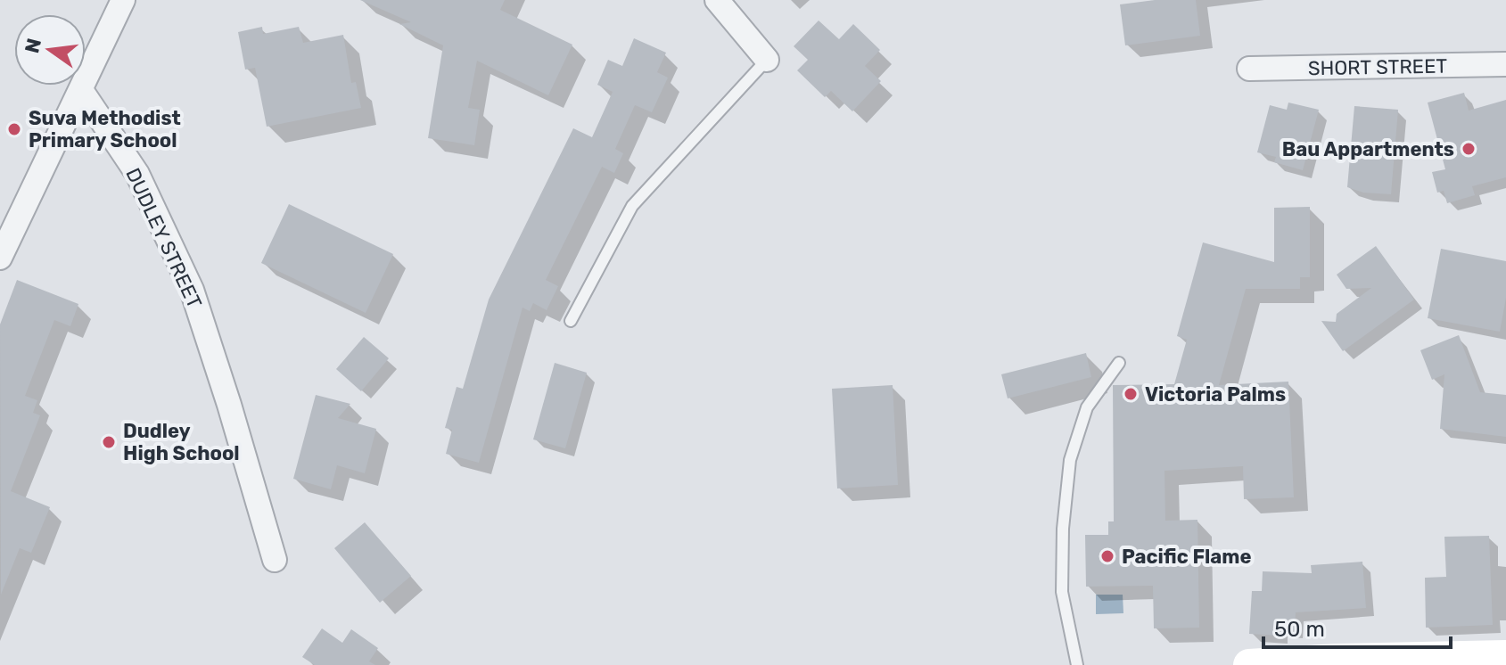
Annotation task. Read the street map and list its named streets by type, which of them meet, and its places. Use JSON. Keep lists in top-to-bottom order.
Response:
{
  "streets": {
    "street": ["SHORT STREET", "DUDLEY STREET"]
  },
  "places": [
    "Suva Methodist Primary School",
    "Bau Appartments",
    "Victoria Palms",
    "Dudley High School",
    "Pacific Flame"
  ],
  "scale_bar": "50 m",
  "north": "left"
}
